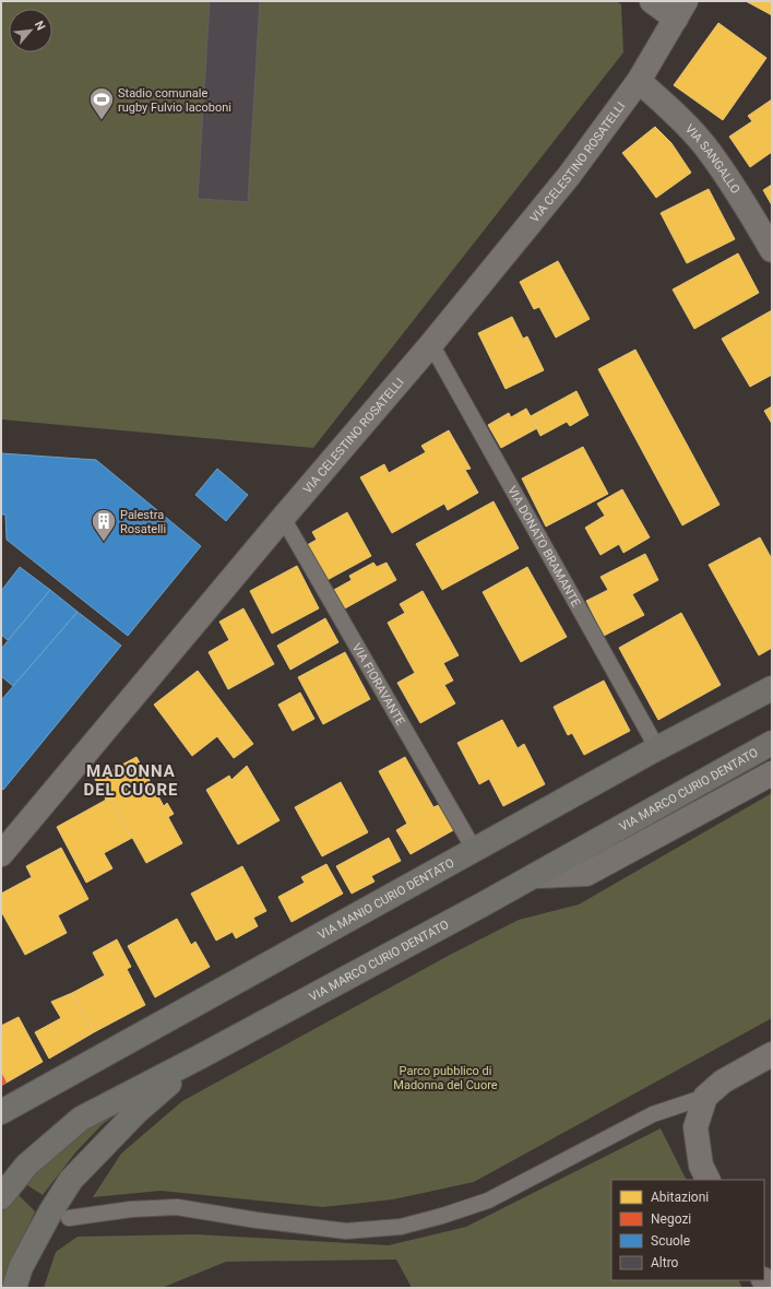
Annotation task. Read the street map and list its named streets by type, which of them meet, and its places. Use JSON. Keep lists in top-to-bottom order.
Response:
{
  "streets": {
    "main road": ["VIA MARCO CURIO DENTATO", "VIA MANIO CURIO DENTATO"],
    "street": ["VIA SANGALLO", "VIA CELESTINO ROSATELLI"],
    "lane": ["VIA DONATO BRAMANTE", "VIA FIORAVANTE"]
  },
  "crossings": [
    ["VIA SANGALLO", "VIA CELESTINO ROSATELLI"],
    ["VIA CELESTINO ROSATELLI", "VIA DONATO BRAMANTE"],
    ["VIA CELESTINO ROSATELLI", "VIA FIORAVANTE"],
    ["VIA DONATO BRAMANTE", "VIA MANIO CURIO DENTATO"],
    ["VIA FIORAVANTE", "VIA MANIO CURIO DENTATO"]
  ],
  "districts": ["MADONNA DEL CUORE"],
  "parks": ["Parco pubblico di Madonna del Cuore"],
  "places": {
    "sports": ["Stadio comunale rugby Fulvio Iacoboni"],
    "building": ["Palestra Rosatelli"]
  },
  "legend": [
    "Abitazioni",
    "Negozi",
    "Scuole",
    "Altro"
  ],
  "north": "top right"
}
